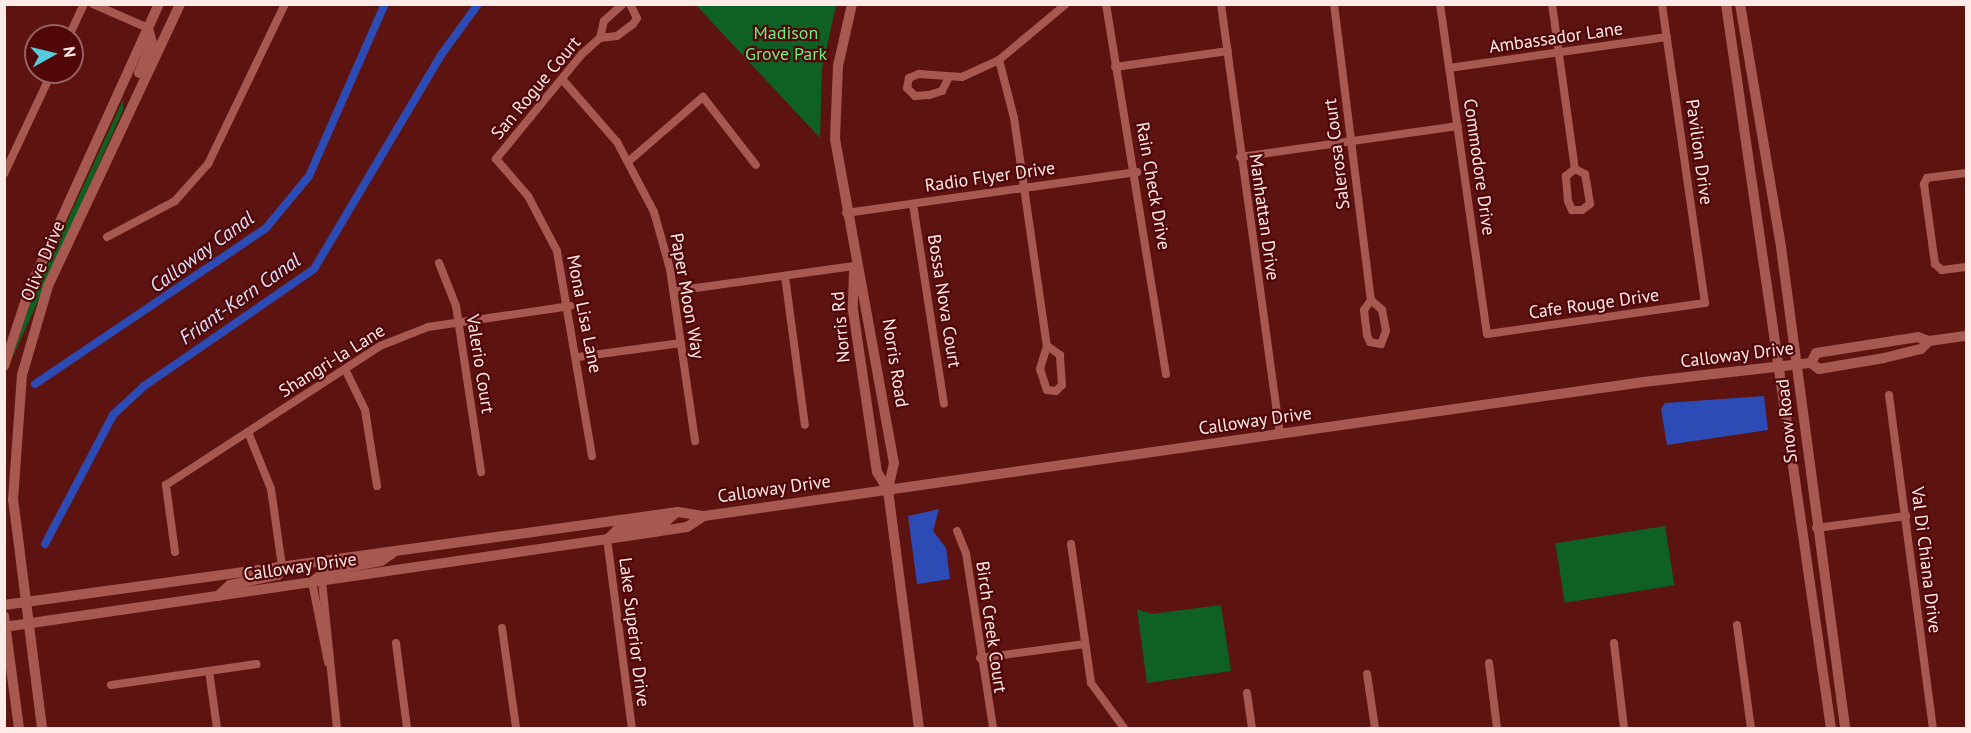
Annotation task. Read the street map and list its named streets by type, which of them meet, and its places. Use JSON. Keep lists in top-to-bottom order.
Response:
{
  "streets": {
    "main road": [
      "Olive Drive",
      "Norris Rd",
      "Calloway Drive",
      "Norris Road",
      "Snow Road"
    ],
    "street": [
      "Ambassador Lane",
      "San Rogue Court",
      "Pavilion Drive",
      "Salerosa Court",
      "Commodore Drive",
      "Radio Flyer Drive",
      "Rain Check Drive",
      "Manhattan Drive",
      "Paper Moon Way",
      "Bossa Nova Court",
      "Cafe Rouge Drive",
      "Mona Lisa Lane",
      "Shangri-la Lane",
      "Valerio Court",
      "Val Di Chiana Drive",
      "Birch Creek Court",
      "Lake Superior Drive"
    ]
  },
  "crossings": [
    ["Ambassador Lane", "Pavilion Drive"],
    ["Ambassador Lane", "Commodore Drive"],
    ["San Rogue Court", "Paper Moon Way"],
    ["San Rogue Court", "Mona Lisa Lane"],
    ["Pavilion Drive", "Cafe Rouge Drive"],
    ["Commodore Drive", "Cafe Rouge Drive"],
    ["Radio Flyer Drive", "Rain Check Drive"],
    ["Radio Flyer Drive", "Bossa Nova Court"],
    ["Radio Flyer Drive", "Norris Road"],
    ["Manhattan Drive", "Calloway Drive"],
    ["Olive Drive", "Calloway Drive"],
    ["Mona Lisa Lane", "Shangri-la Lane"],
    ["Norris Rd", "Calloway Drive"],
    ["Norris Rd", "Norris Road"],
    ["Calloway Drive", "Norris Road"],
    ["Calloway Drive", "Snow Road"],
    ["Calloway Drive", "Lake Superior Drive"],
    ["Shangri-la Lane", "Valerio Court"]
  ],
  "water": ["Calloway Canal", "Friant-Kern Canal"],
  "parks": ["Madison Grove Park"],
  "north": "right"
}
